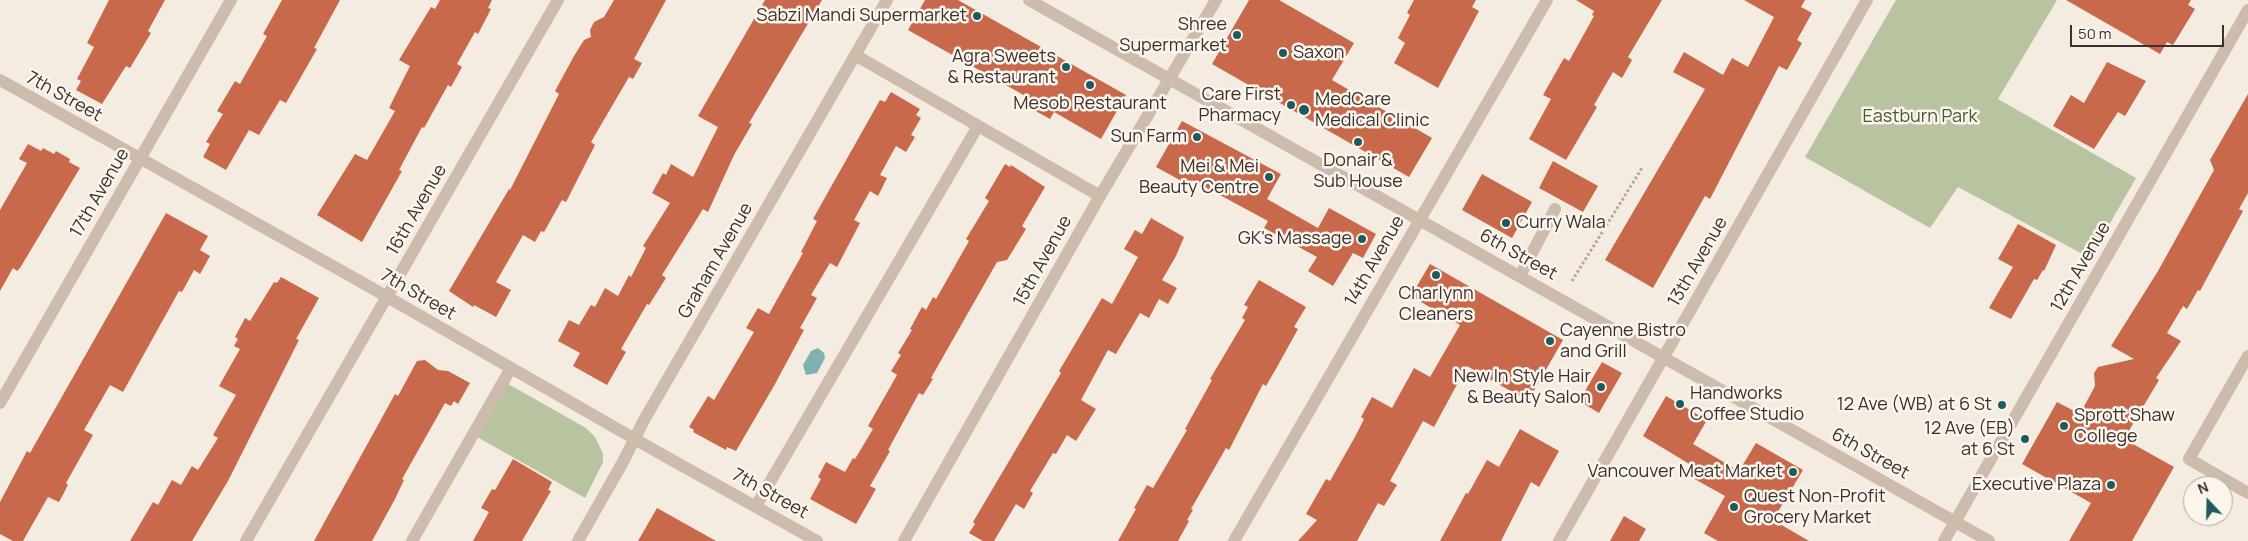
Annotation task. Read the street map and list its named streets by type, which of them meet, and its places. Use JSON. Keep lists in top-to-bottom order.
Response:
{
  "streets": {
    "street": [
      "7th Street",
      "17th Avenue",
      "16th Avenue",
      "6th Street",
      "Graham Avenue",
      "15th Avenue",
      "14th Avenue",
      "13th Avenue",
      "12th Avenue"
    ]
  },
  "crossings": [
    ["7th Street", "17th Avenue"],
    ["7th Street", "16th Avenue"],
    ["7th Street", "Graham Avenue"],
    ["6th Street", "15th Avenue"],
    ["6th Street", "14th Avenue"],
    ["6th Street", "13th Avenue"],
    ["6th Street", "12th Avenue"]
  ],
  "parks": ["Eastburn Park"],
  "places": [
    "Sabzi Mandi Supermarket",
    "Shree Supermarket",
    "Saxon",
    "Agra Sweets & Restaurant",
    "Mesob Restaurant",
    "Care First Pharmacy",
    "MedCare Medical Clinic",
    "Sun Farm",
    "Donair & Sub House",
    "Mei & Mei Beauty Centre",
    "Curry Wala",
    "GK's Massage",
    "Charlynn Cleaners",
    "Cayenne Bistro and Grill",
    "New In Style Hair & Beauty Salon",
    "Handworks Coffee Studio",
    "12 Ave (WB) at 6 St",
    "Sprott Shaw College",
    "12 Ave (EB) at 6 St",
    "Vancouver Meat Market",
    "Executive Plaza",
    "Quest Non-Profit Grocery Market"
  ],
  "scale_bar": "50 m",
  "north": "top"
}
